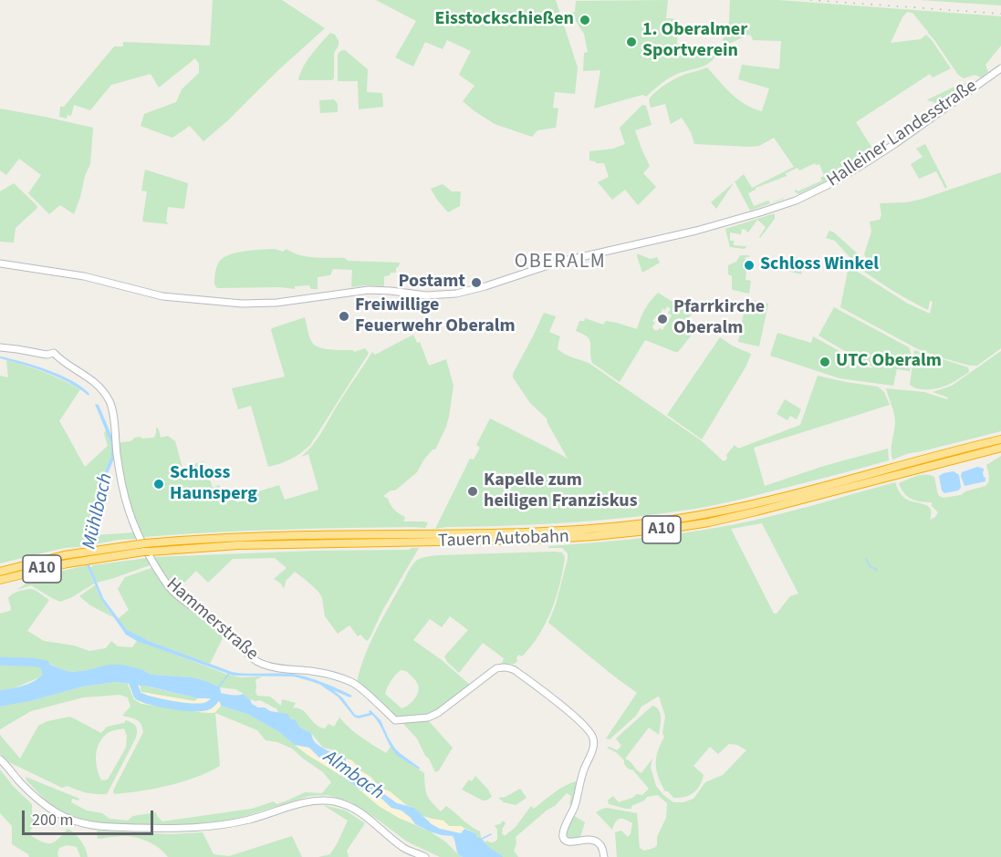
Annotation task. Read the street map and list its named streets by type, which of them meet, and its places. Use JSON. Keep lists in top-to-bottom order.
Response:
{
  "streets": {
    "highway": ["A10", "Tauern Autobahn"],
    "main road": ["Halleiner Landesstraße", "Hammerstraße"]
  },
  "districts": ["OBERALM"],
  "water": ["Mühlbach", "Almbach"],
  "places": [
    "Eisstockschießen",
    "1. Oberalmer Sportverein",
    "Schloss Winkel",
    "Postamt",
    "Freiwillige Feuerwehr Oberalm",
    "Pfarrkirche Oberalm",
    "UTC Oberalm",
    "Schloss Haunsperg",
    "Kapelle zum heiligen Franziskus"
  ],
  "scale_bar": "200 m"
}
